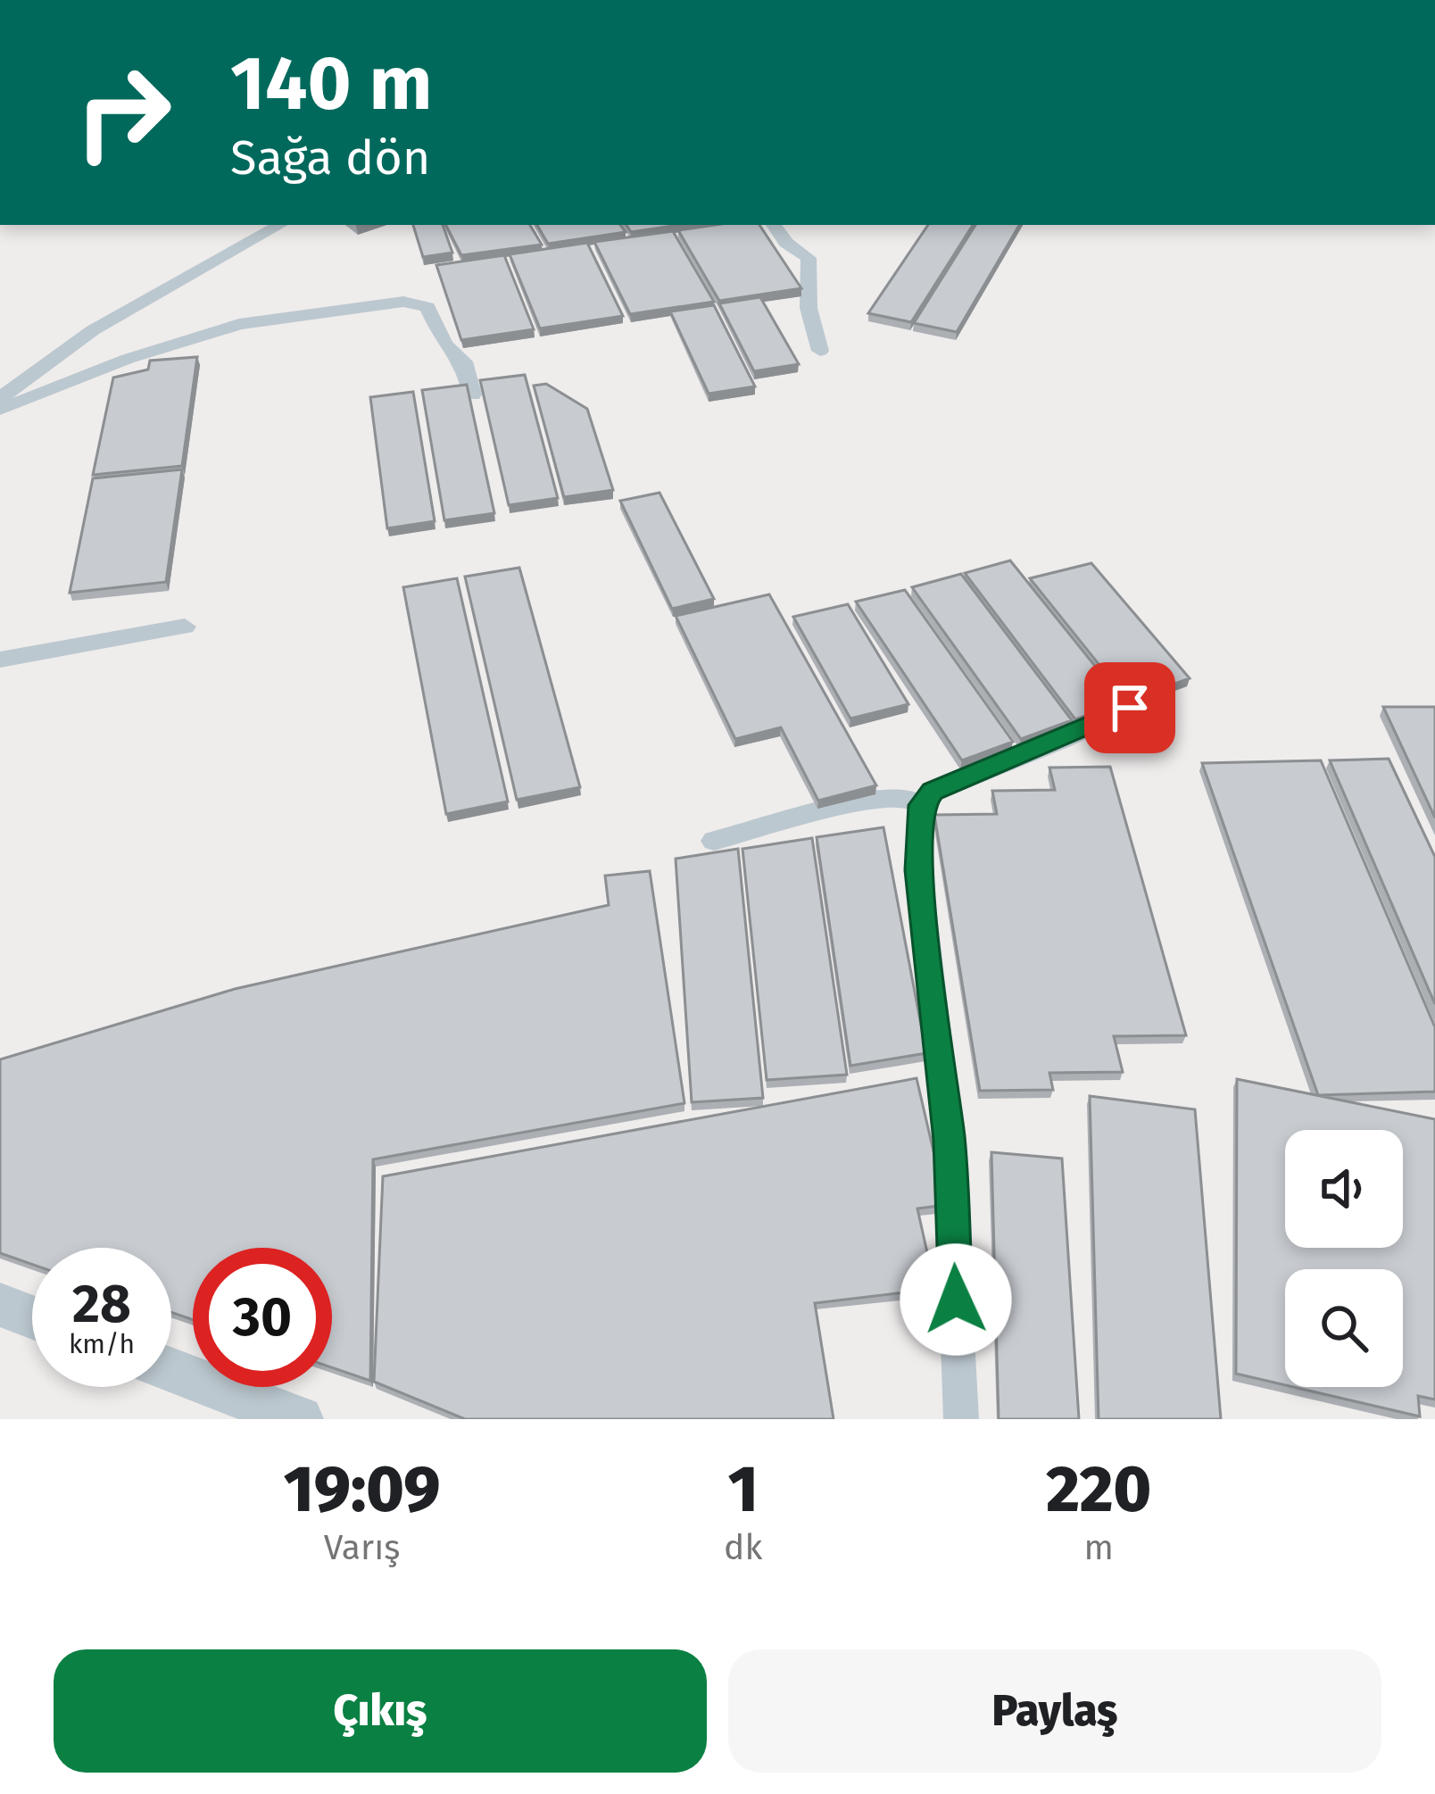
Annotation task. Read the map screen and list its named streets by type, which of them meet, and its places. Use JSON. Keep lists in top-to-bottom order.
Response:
{
  "page": {
    "turn": ["140 m", "Sağa dön"],
    "speed": "28 km/h",
    "limit": "30",
    "eta": [
      "19:09",
      "Varış",
      "1",
      "dk",
      "220",
      "m"
    ],
    "buttons": ["Çıkış", "Paylaş"]
  }
}
